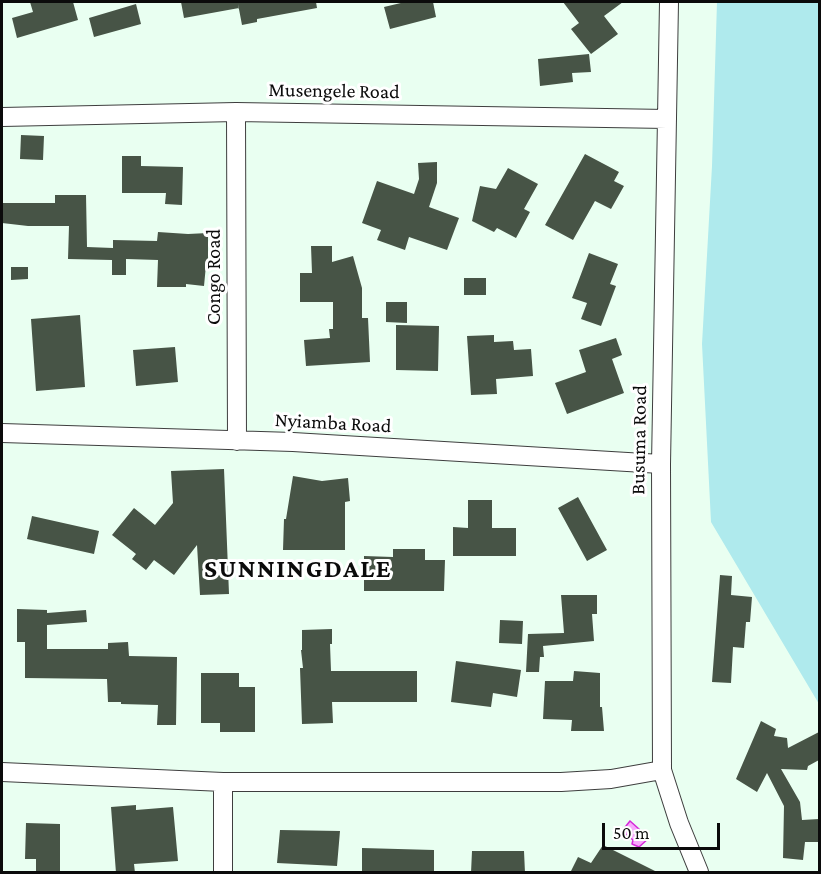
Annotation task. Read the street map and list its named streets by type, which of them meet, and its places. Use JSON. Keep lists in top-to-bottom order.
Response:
{
  "streets": {
    "street": [
      "Musengele Road",
      "Congo Road",
      "Nyiamba Road",
      "Busuma Road"
    ]
  },
  "crossings": [
    ["Musengele Road", "Congo Road"],
    ["Musengele Road", "Busuma Road"],
    ["Congo Road", "Nyiamba Road"],
    ["Nyiamba Road", "Busuma Road"]
  ],
  "districts": ["SUNNINGDALE"],
  "scale_bar": "50 m"
}
